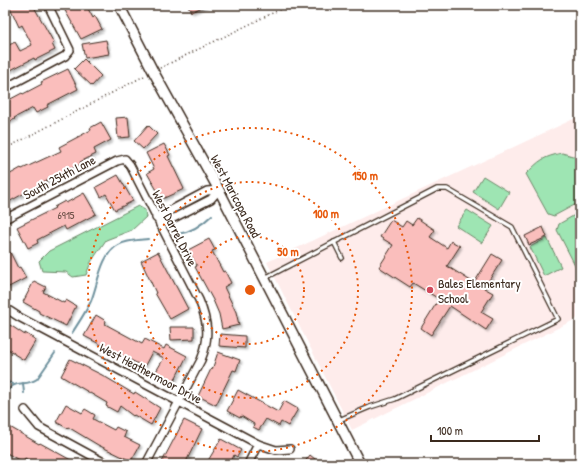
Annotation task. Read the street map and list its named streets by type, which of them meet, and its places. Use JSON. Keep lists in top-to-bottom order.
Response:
{
  "streets": {
    "street": [
      "South 254th Lane",
      "West Maricopa Road",
      "West Darrel Drive",
      "West Heathermoor Drive"
    ]
  },
  "crossings": [
    ["South 254th Lane", "West Darrel Drive"],
    ["West Darrel Drive", "West Heathermoor Drive"]
  ],
  "places": ["Bales Elementary School"],
  "house_numbers": ["6915"],
  "scale_bar": "100 m",
  "rings": ["150 m", "100 m", "50 m"]
}
